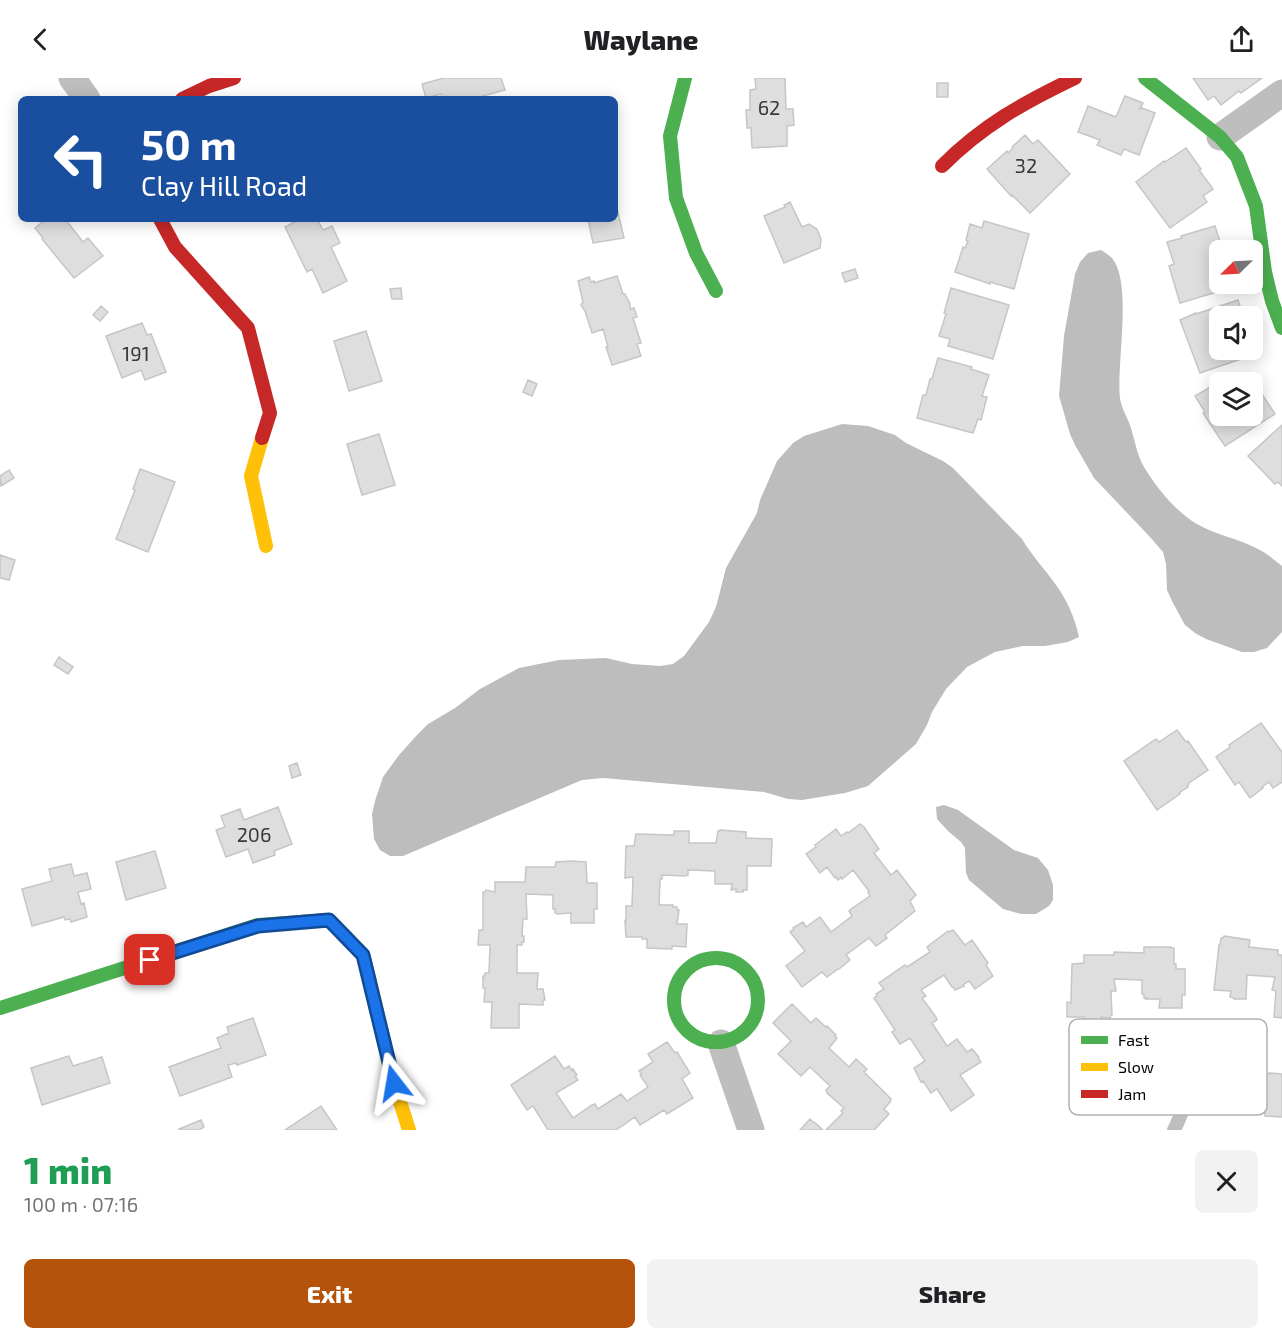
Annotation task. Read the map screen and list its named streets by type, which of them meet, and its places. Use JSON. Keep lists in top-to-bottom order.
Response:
{
  "house_numbers": [
    "62",
    "32",
    "191",
    "206"
  ],
  "legend": ["Fast", "Slow", "Jam"],
  "north": "bottom left",
  "page": {
    "header": "Waylane",
    "turn": ["50 m", "Clay Hill Road"],
    "heading": ["1 min", "100 m · 07:16"],
    "buttons": ["Exit", "Share"]
  }
}
